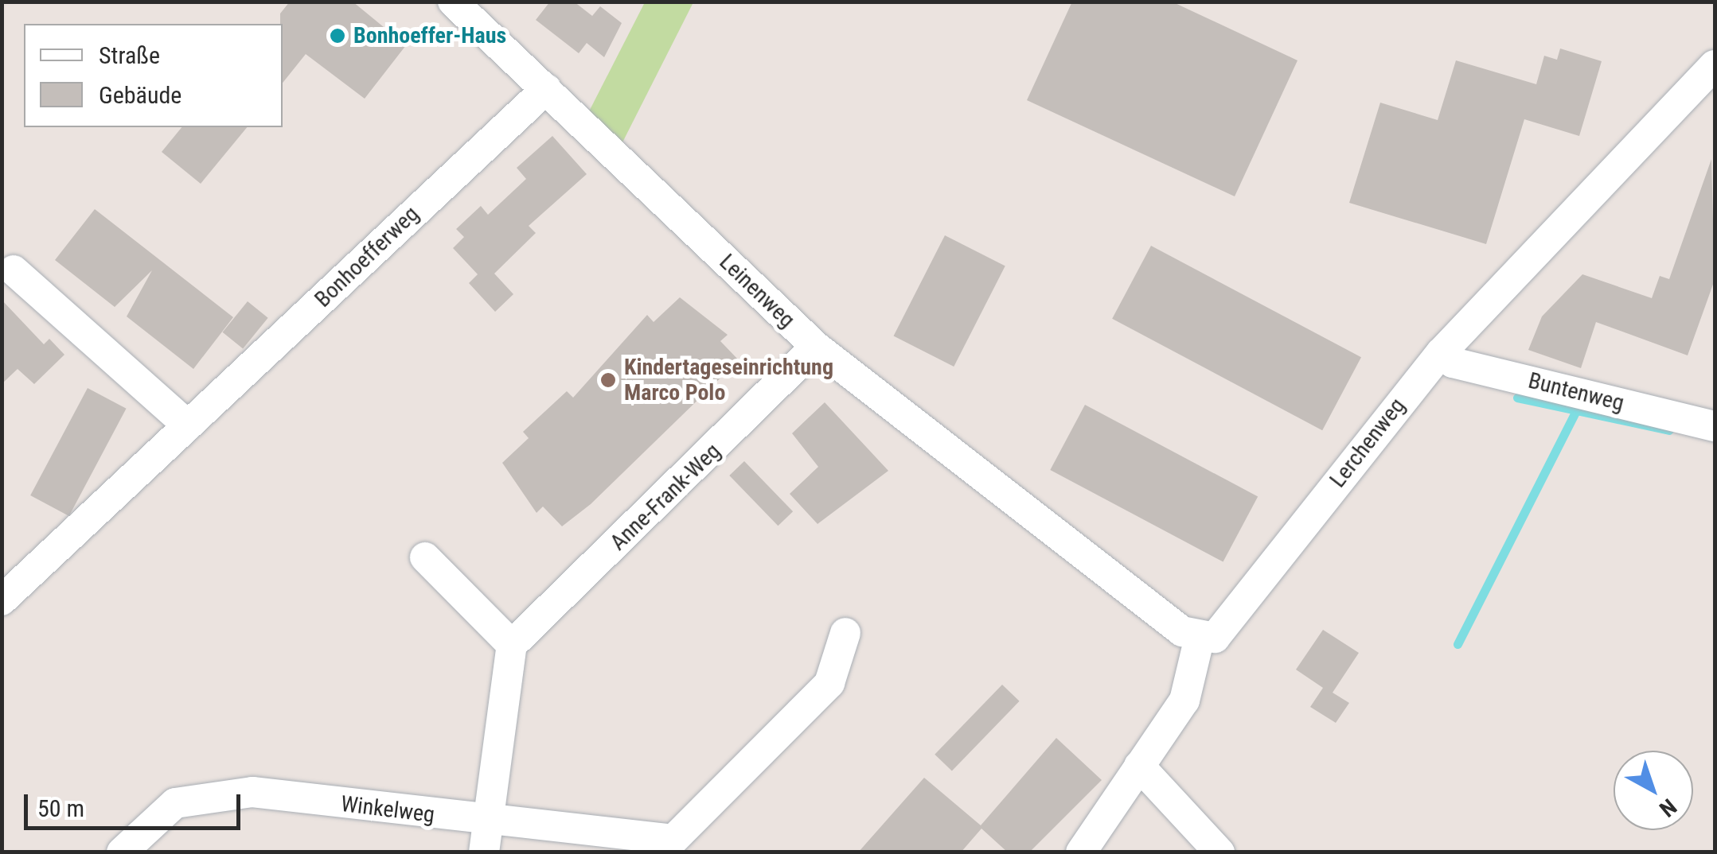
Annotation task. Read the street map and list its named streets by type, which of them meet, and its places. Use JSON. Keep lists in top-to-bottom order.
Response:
{
  "streets": {
    "street": [
      "Bonhoefferweg",
      "Leinenweg",
      "Buntenweg",
      "Lerchenweg",
      "Anne-Frank-Weg",
      "Winkelweg"
    ]
  },
  "crossings": [
    ["Bonhoefferweg", "Leinenweg"],
    ["Leinenweg", "Lerchenweg"],
    ["Leinenweg", "Anne-Frank-Weg"],
    ["Buntenweg", "Lerchenweg"]
  ],
  "places": ["Bonhoeffer-Haus", "Kindertageseinrichtung Marco Polo"],
  "legend": ["Straße", "Gebäude"],
  "scale_bar": "50 m",
  "north": "bottom right"
}
